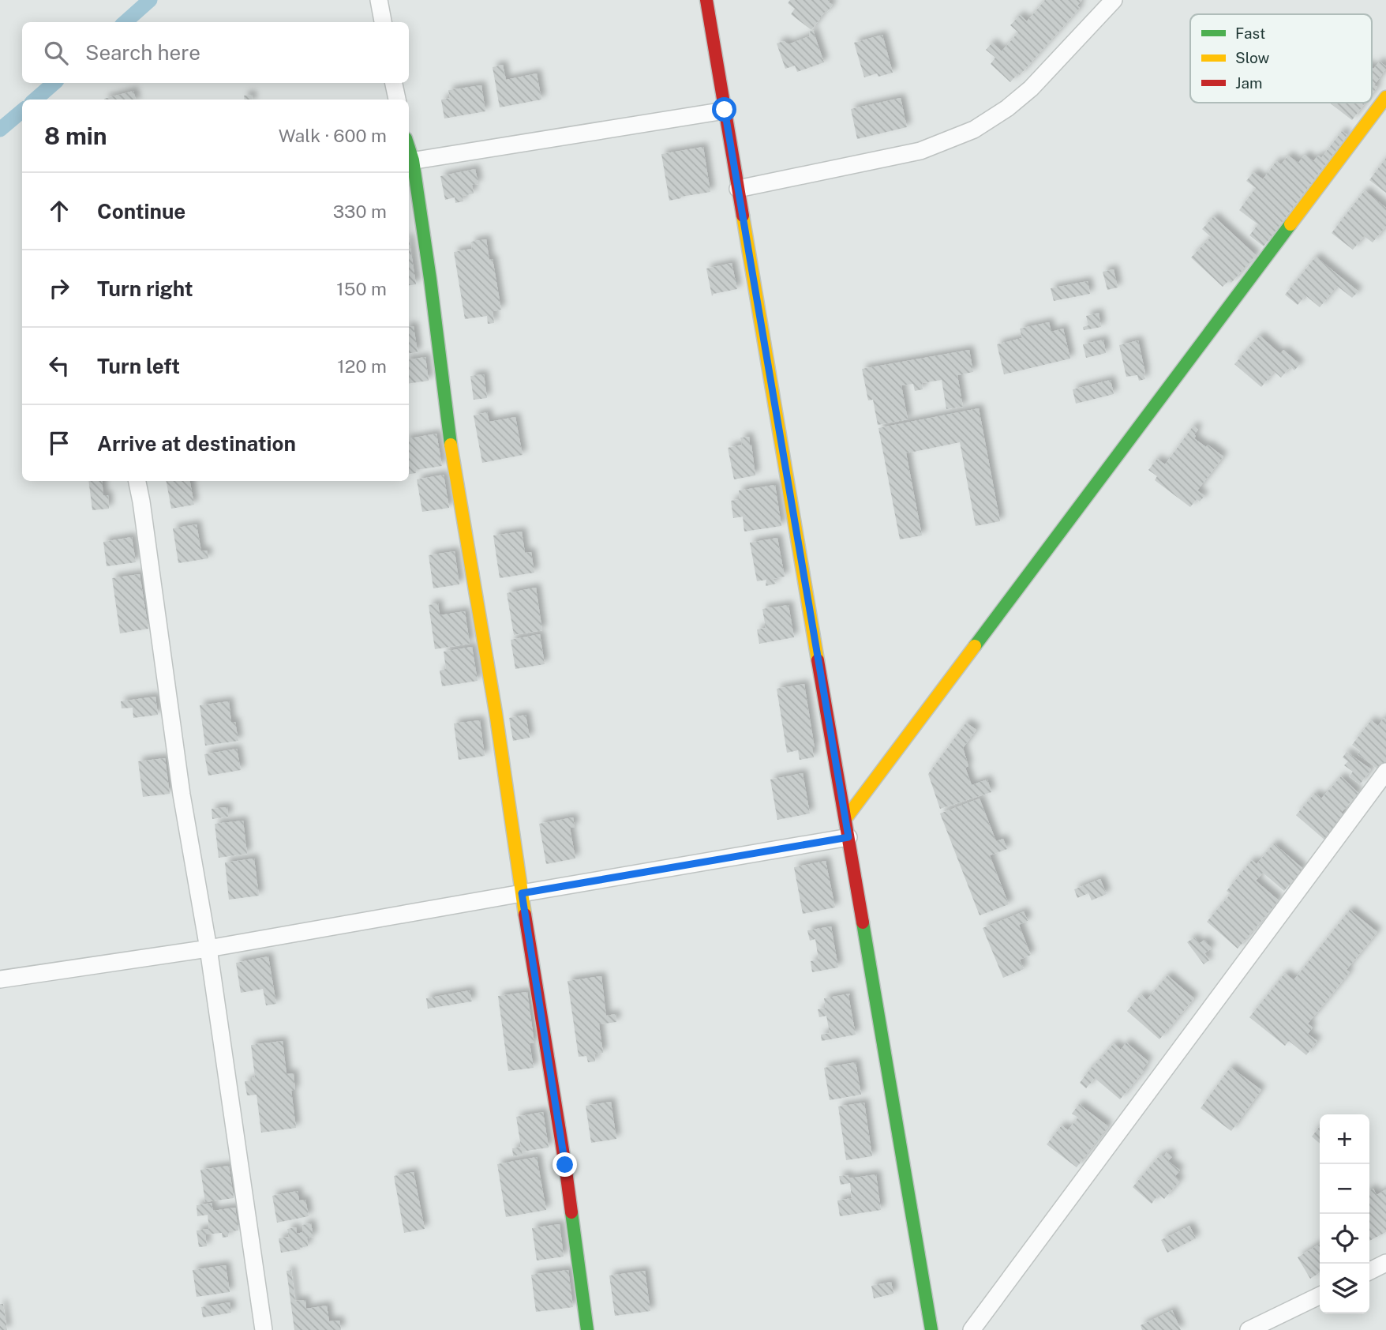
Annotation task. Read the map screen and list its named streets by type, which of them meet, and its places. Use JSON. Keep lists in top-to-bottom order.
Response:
{
  "legend": ["Fast", "Slow", "Jam"],
  "page": {
    "search": "Search here",
    "heading": ["8 min", "Walk · 600 m"],
    "list": [
      ["Continue", "330 m"],
      ["Turn right", "150 m"],
      ["Turn left", "120 m"],
      "Arrive at destination"
    ],
    "map_buttons": ["+", "−"]
  }
}
